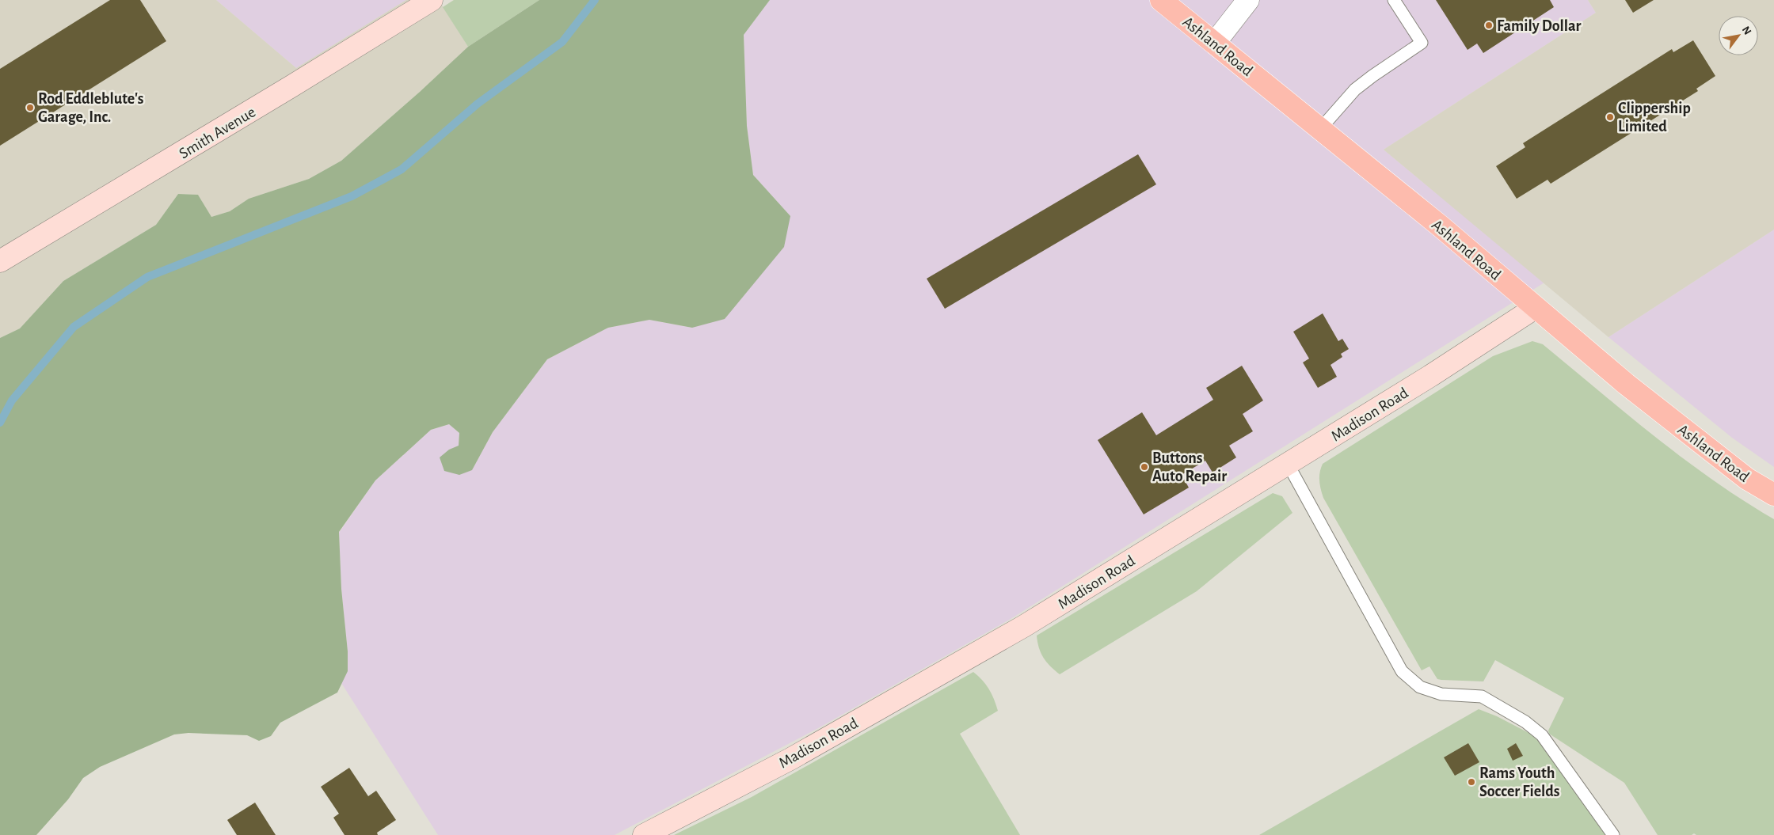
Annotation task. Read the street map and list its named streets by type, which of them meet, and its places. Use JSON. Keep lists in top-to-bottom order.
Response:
{
  "streets": {
    "main road": ["Ashland Road"],
    "street": ["Smith Avenue", "Madison Road"]
  },
  "crossings": [
    ["Ashland Road", "Madison Road"]
  ],
  "places": [
    "Family Dollar",
    "Rod Eddleblute's Garage, Inc.",
    "Clippership Limited",
    "Buttons Auto Repair",
    "Rams Youth Soccer Fields"
  ],
  "north": "top right"
}
